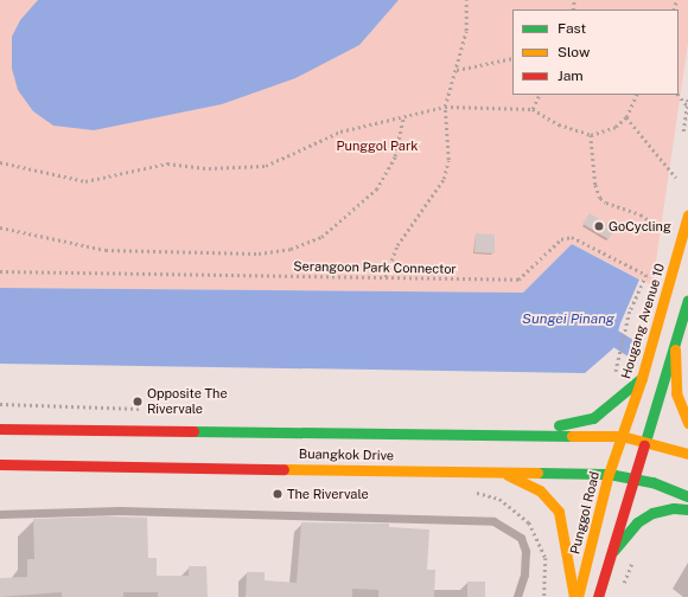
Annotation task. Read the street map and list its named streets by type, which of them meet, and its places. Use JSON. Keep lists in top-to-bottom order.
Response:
{
  "streets": {
    "main road": ["Hougang Avenue 10", "Buangkok Drive", "Punggol Road"],
    "path": ["Serangoon Park Connector"]
  },
  "crossings": [
    ["Hougang Avenue 10", "Buangkok Drive"],
    ["Hougang Avenue 10", "Punggol Road"],
    ["Buangkok Drive", "Punggol Road"]
  ],
  "water": ["Sungei Pinang"],
  "parks": ["Punggol Park"],
  "places": ["GoCycling", "Opposite The Rivervale", "The Rivervale"],
  "legend": ["Fast", "Slow", "Jam"]
}
